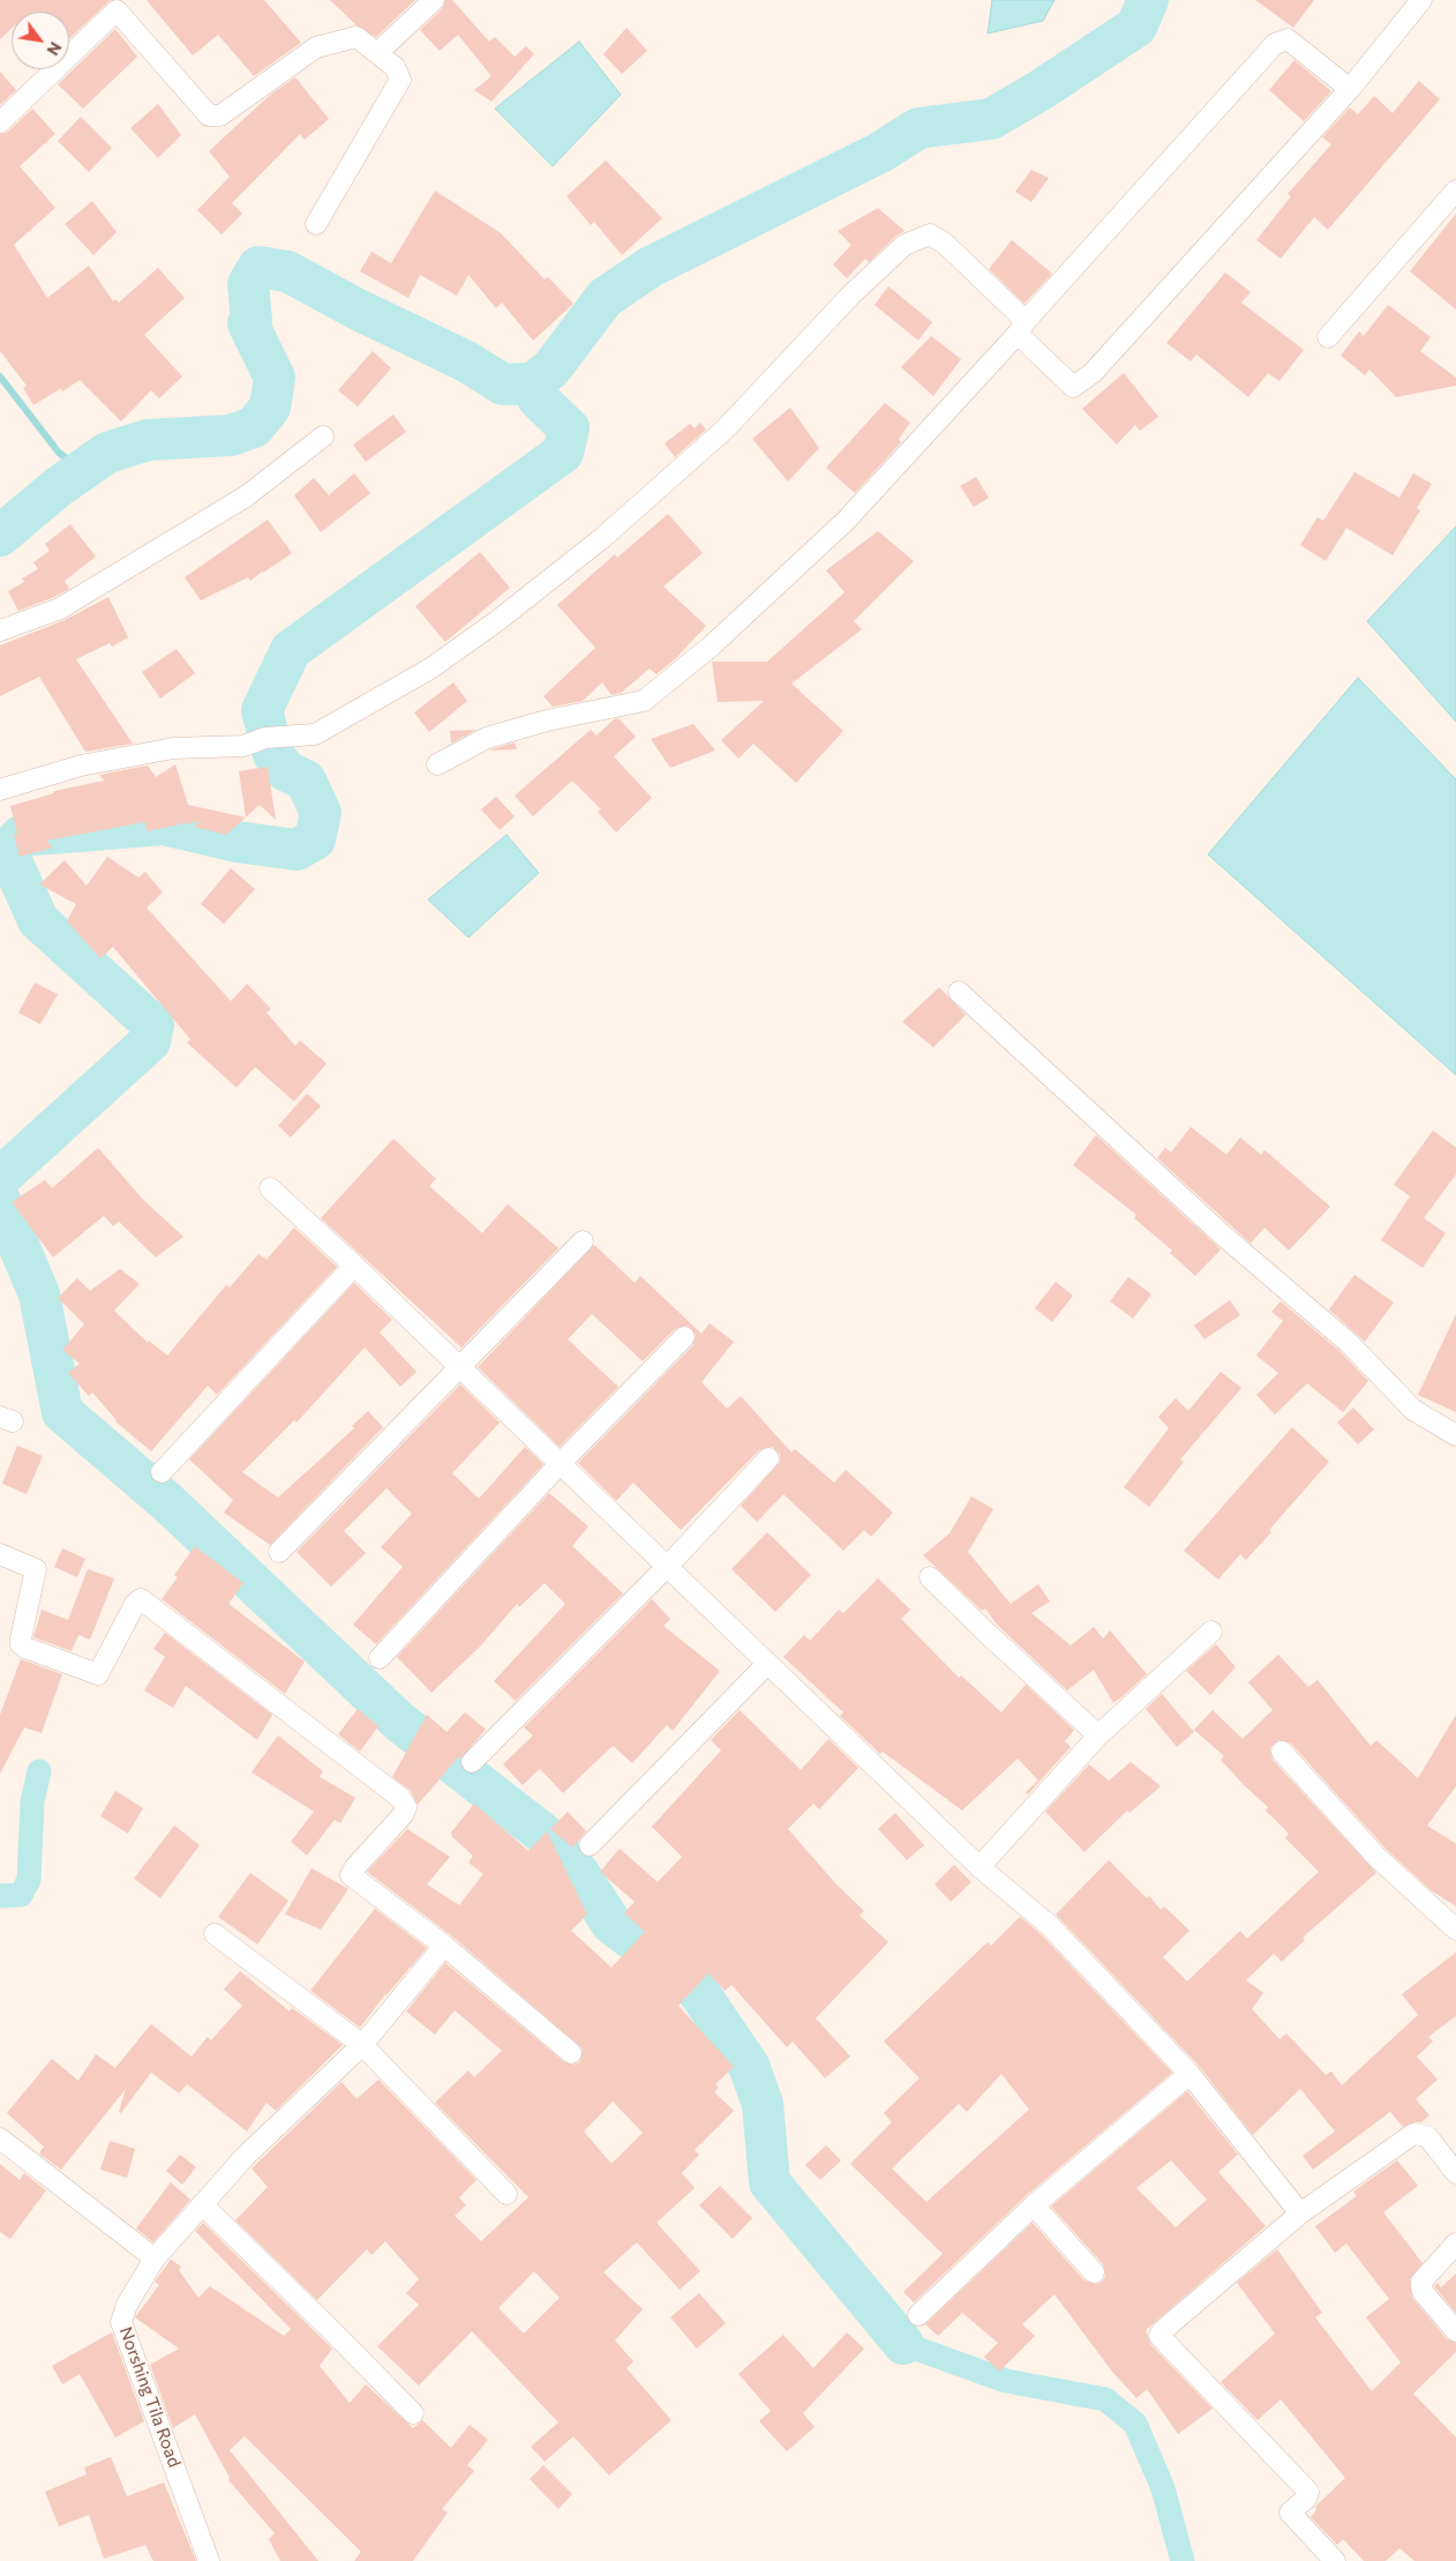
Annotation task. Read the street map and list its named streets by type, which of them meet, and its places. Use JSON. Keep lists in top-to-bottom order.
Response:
{
  "streets": {
    "street": ["Norshing Tila Road"]
  },
  "north": "bottom right"
}
